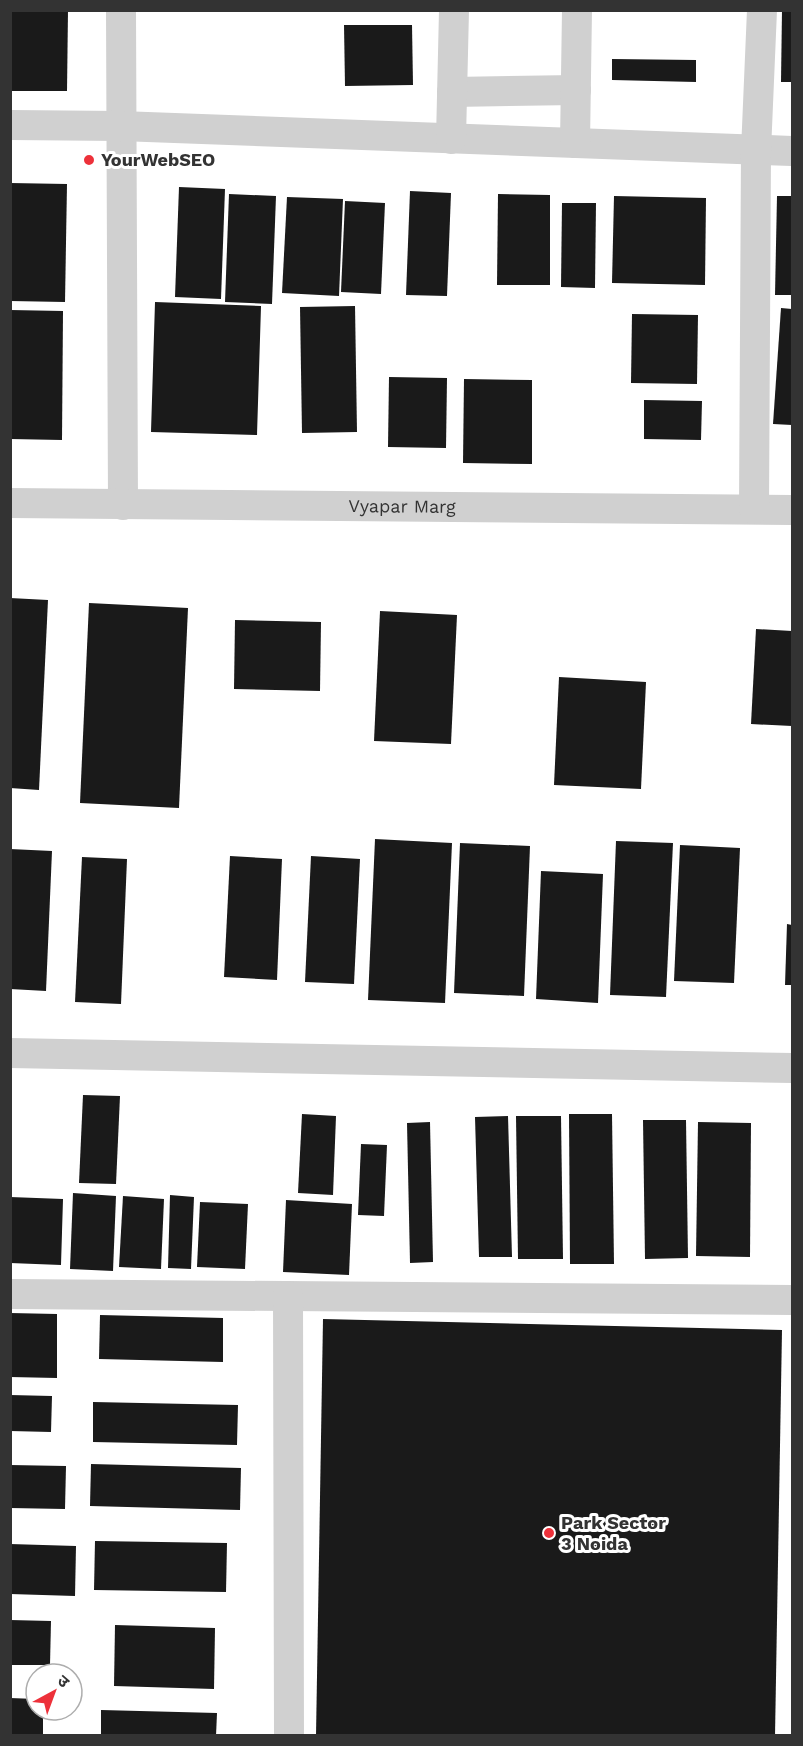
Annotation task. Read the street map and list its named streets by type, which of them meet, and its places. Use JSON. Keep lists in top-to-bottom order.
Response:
{
  "streets": {
    "street": ["Vyapar Marg"]
  },
  "places": ["YourWebSEO", "Park Sector 3 Noida"],
  "north": "top right"
}
